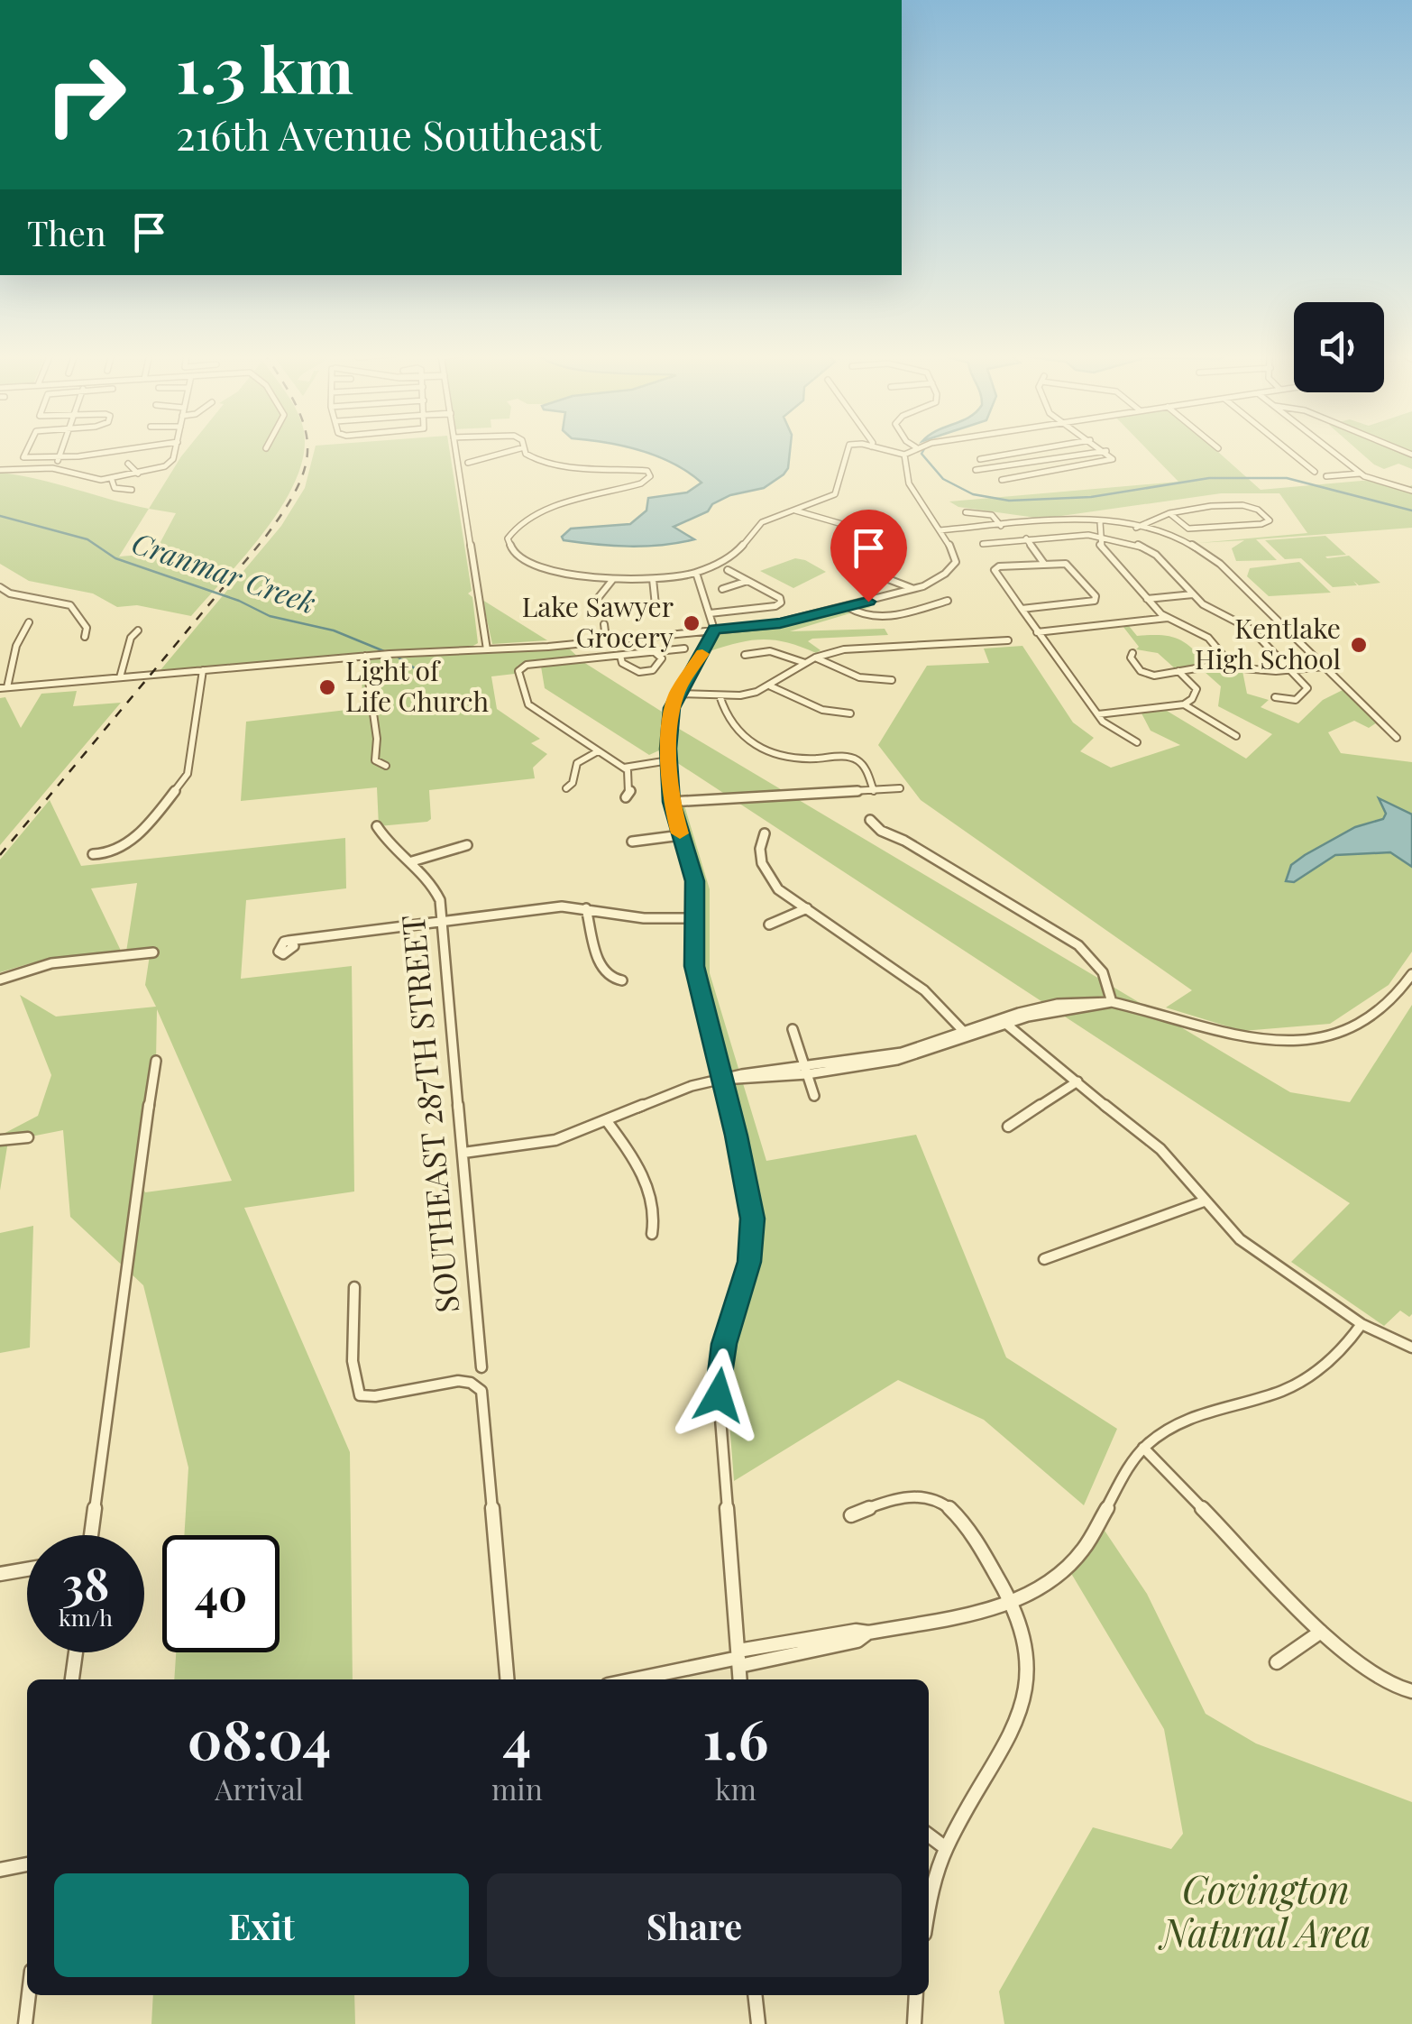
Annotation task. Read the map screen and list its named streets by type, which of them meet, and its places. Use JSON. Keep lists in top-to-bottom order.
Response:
{
  "streets": {
    "street": ["SOUTHEAST 287TH STREET"]
  },
  "water": ["Cranmar Creek"],
  "parks": ["Covington Natural Area"],
  "places": ["Lake Sawyer Grocery", "Kentlake High School", "Light of Life Church"],
  "page": {
    "turn": ["1.3 km", "216th Avenue Southeast"],
    "then": "Then",
    "speed": "38 km/h",
    "limit": "40",
    "eta": [
      "08:04",
      "Arrival",
      "4",
      "min",
      "1.6",
      "km"
    ],
    "buttons": ["Exit", "Share"]
  }
}
